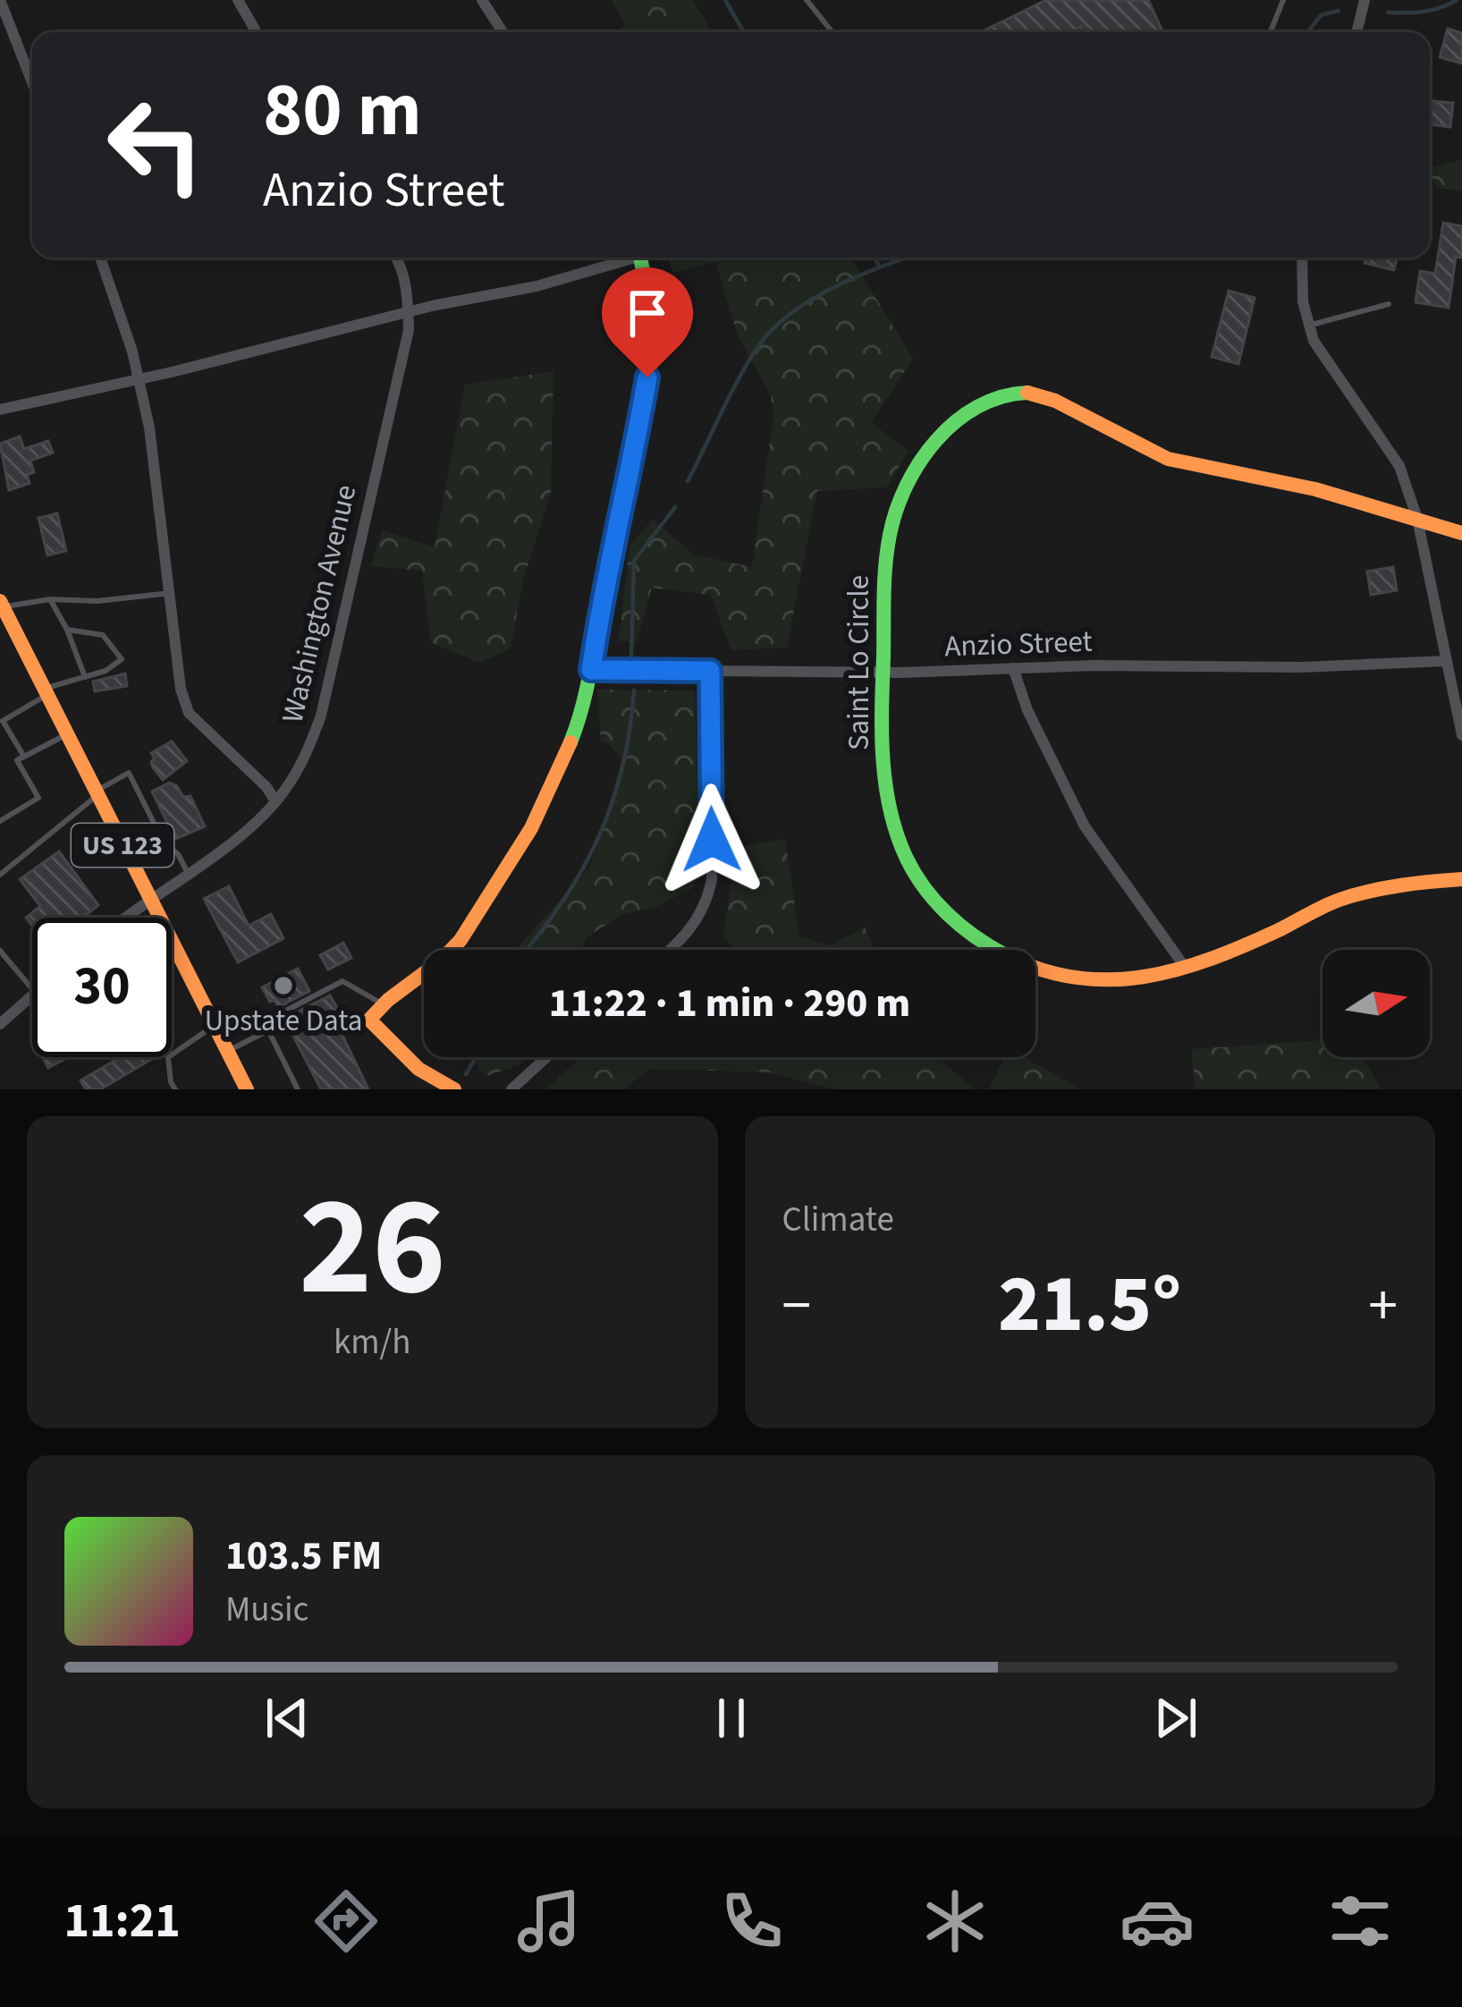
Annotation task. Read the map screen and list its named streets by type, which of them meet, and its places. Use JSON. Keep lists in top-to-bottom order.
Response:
{
  "streets": {
    "main road": ["Saint Lo Circle", "US 123"],
    "street": ["Washington Avenue", "Anzio Street"]
  },
  "crossings": [
    ["Washington Avenue", "US 123"],
    ["Anzio Street", "Saint Lo Circle"]
  ],
  "places": ["Upstate Data"],
  "north": "right",
  "page": {
    "turn": ["80 m", "Anzio Street"],
    "limit": "30",
    "trip": "11:22 · 1 min · 290 m",
    "tile": [
      ["26", "km/h"],
      "Climate"
    ],
    "heat": ["−", "21.5°", "+"],
    "song": ["103.5 FM", "Music"],
    "tabs": "11:21"
  }
}
